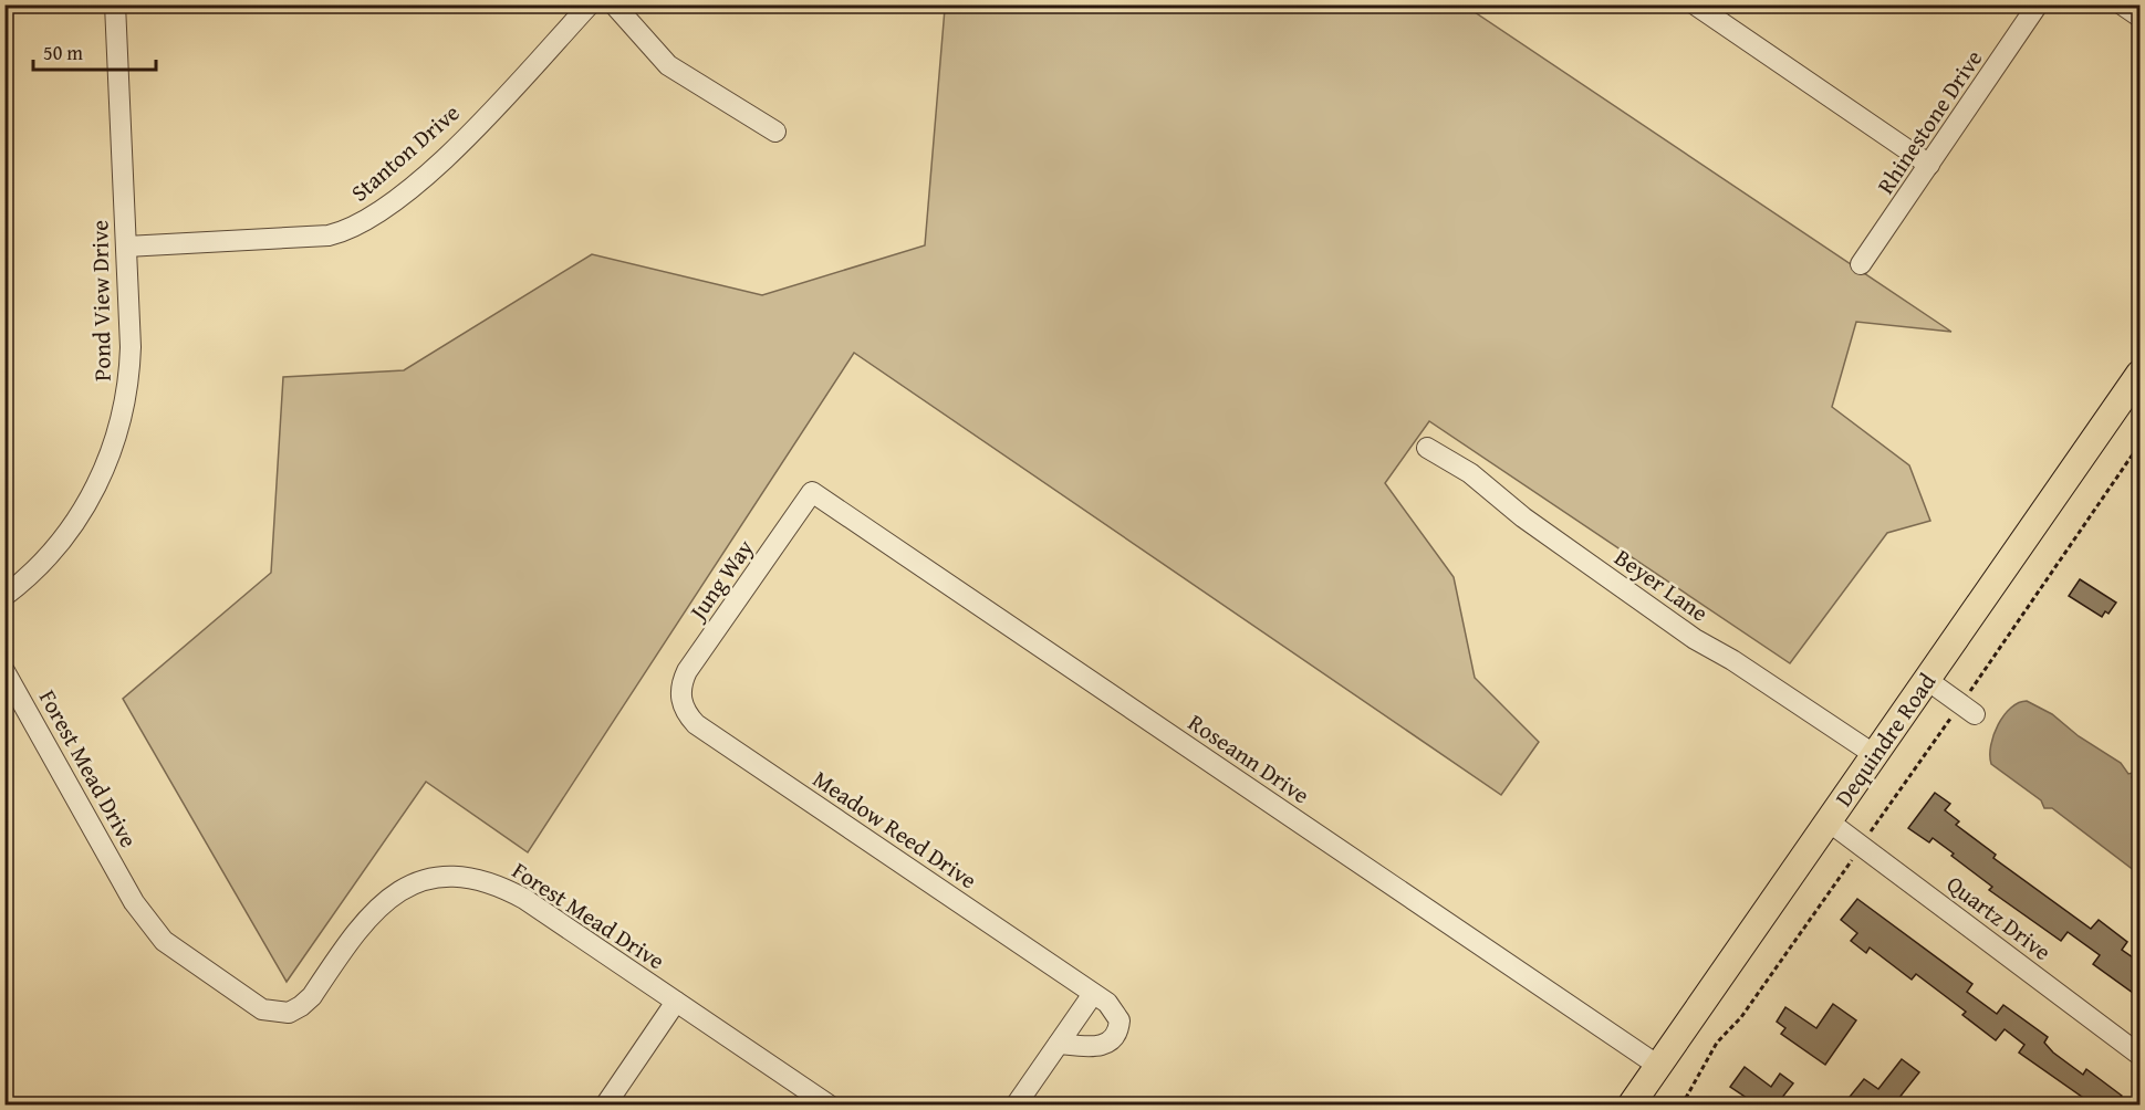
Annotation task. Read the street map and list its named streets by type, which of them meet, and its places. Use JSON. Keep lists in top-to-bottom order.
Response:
{
  "streets": {
    "main road": ["Dequindre Road"],
    "street": [
      "Rhinestone Drive",
      "Stanton Drive",
      "Pond View Drive",
      "Jung Way",
      "Beyer Lane",
      "Roseann Drive",
      "Forest Mead Drive",
      "Meadow Reed Drive",
      "Quartz Drive"
    ]
  },
  "crossings": [
    ["Stanton Drive", "Pond View Drive"],
    ["Jung Way", "Roseann Drive"],
    ["Jung Way", "Meadow Reed Drive"],
    ["Beyer Lane", "Dequindre Road"],
    ["Dequindre Road", "Roseann Drive"],
    ["Dequindre Road", "Quartz Drive"]
  ],
  "scale_bar": "50 m"
}
